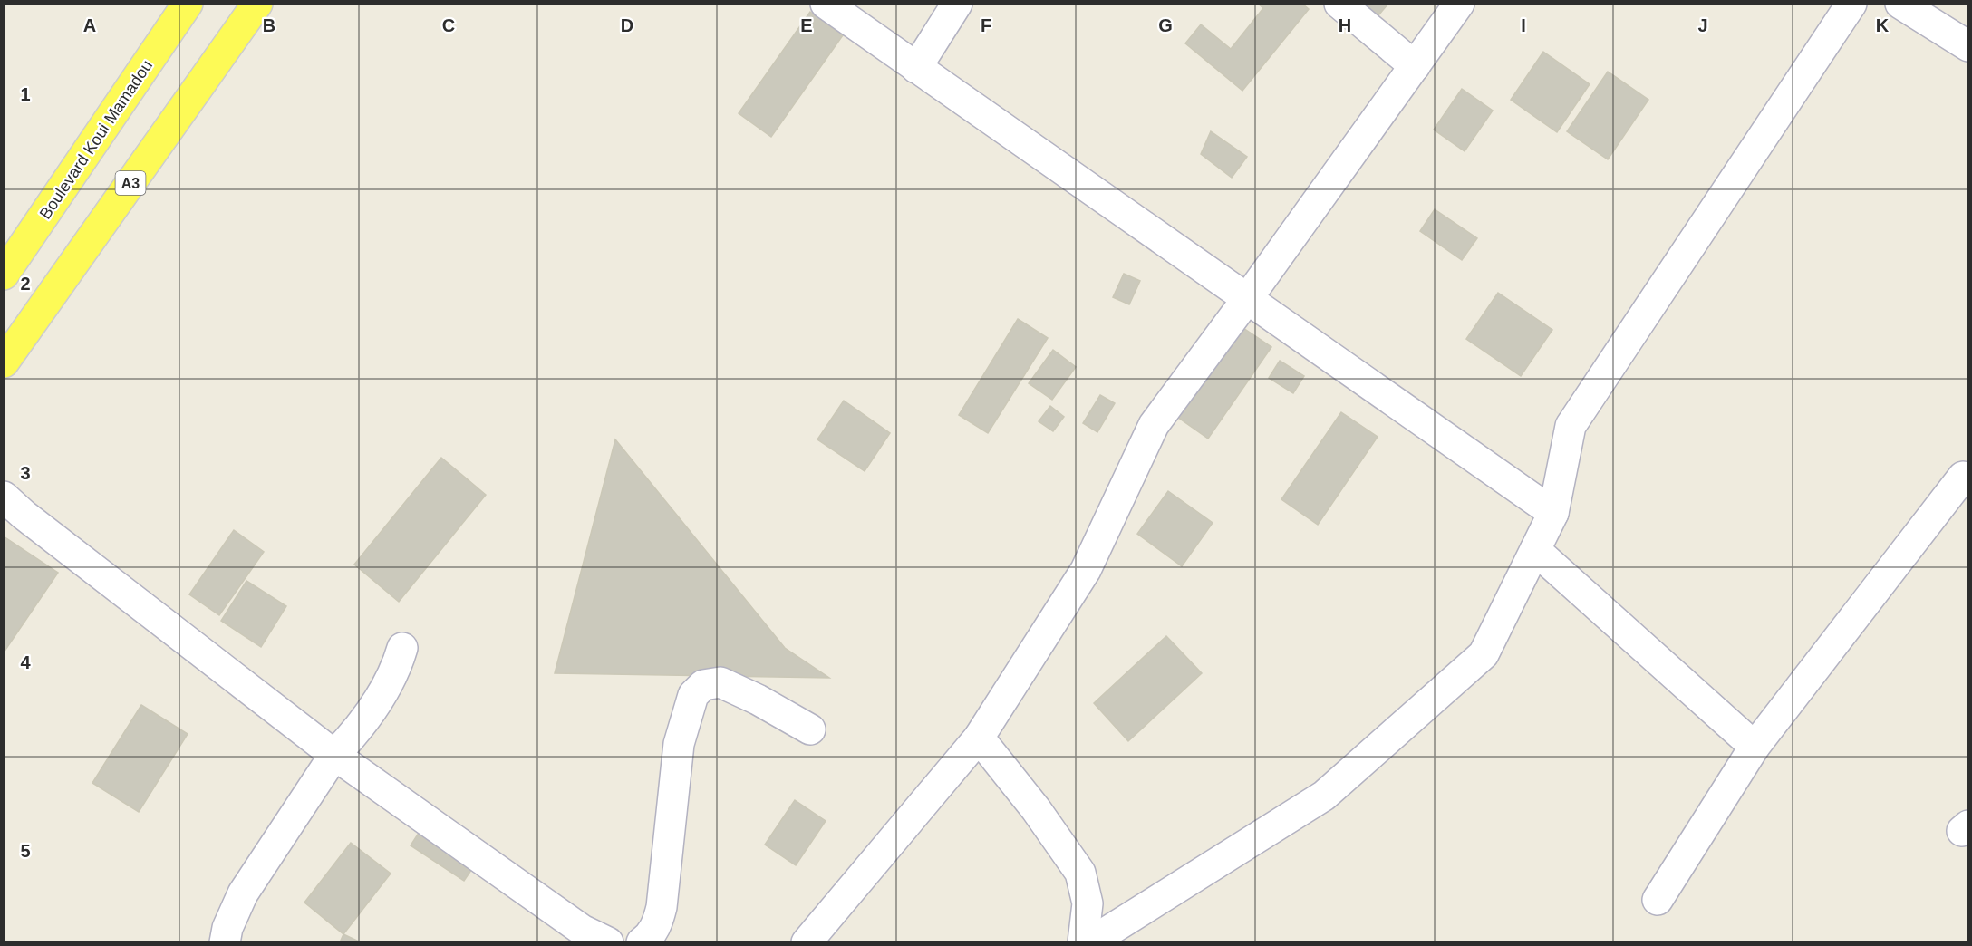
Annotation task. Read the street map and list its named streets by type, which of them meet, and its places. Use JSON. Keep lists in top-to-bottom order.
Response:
{
  "streets": {
    "main road": ["Boulevard Koui Mamadou", "A3"]
  },
  "grid": {
    "columns": [
      "A",
      "B",
      "C",
      "D",
      "E",
      "F",
      "G",
      "H",
      "I",
      "J",
      "K"
    ],
    "rows": [
      "1",
      "2",
      "3",
      "4",
      "5"
    ]
  }
}
